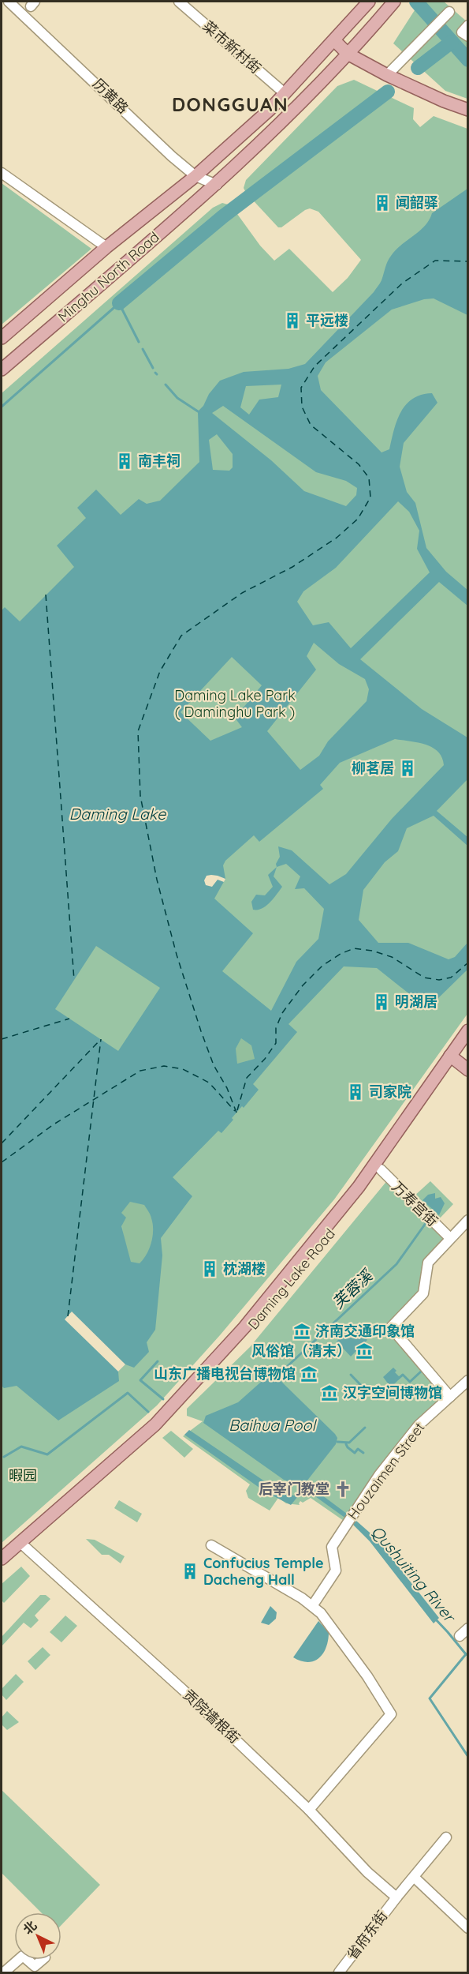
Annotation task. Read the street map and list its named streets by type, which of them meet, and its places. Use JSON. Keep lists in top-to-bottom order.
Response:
{
  "streets": {
    "main road": ["Minghu North Road", "Daming Lake Road"],
    "street": [
      "菜市新村街",
      "历黄路",
      "万寿宫街",
      "Houzaimen Street",
      "贡院墙根街",
      "省府东街"
    ]
  },
  "crossings": [
    ["菜市新村街", "Minghu North Road"],
    ["历黄路", "Minghu North Road"],
    ["万寿宫街", "Daming Lake Road"],
    ["万寿宫街", "Houzaimen Street"],
    ["Daming Lake Road", "贡院墙根街"],
    ["贡院墙根街", "省府东街"]
  ],
  "districts": ["DONGGUAN"],
  "water": [
    "Daming Lake",
    "芙蓉溪",
    "Baihua Pool",
    "Qushuiting River"
  ],
  "parks": ["Daming Lake Park ( Daminghu Park )", "暇园"],
  "places": {
    "building": [
      "闻韶驿",
      "平远楼",
      "南丰祠",
      "柳茗居",
      "明湖居",
      "司家院",
      "枕湖楼",
      "Confucius Temple Dacheng Hall"
    ],
    "museum": [
      "济南交通印象馆",
      "风俗馆（清末）",
      "山东广播电视台博物馆",
      "汉字空间博物馆"
    ],
    "church": ["后宰门教堂"]
  },
  "north": "top left"
}
